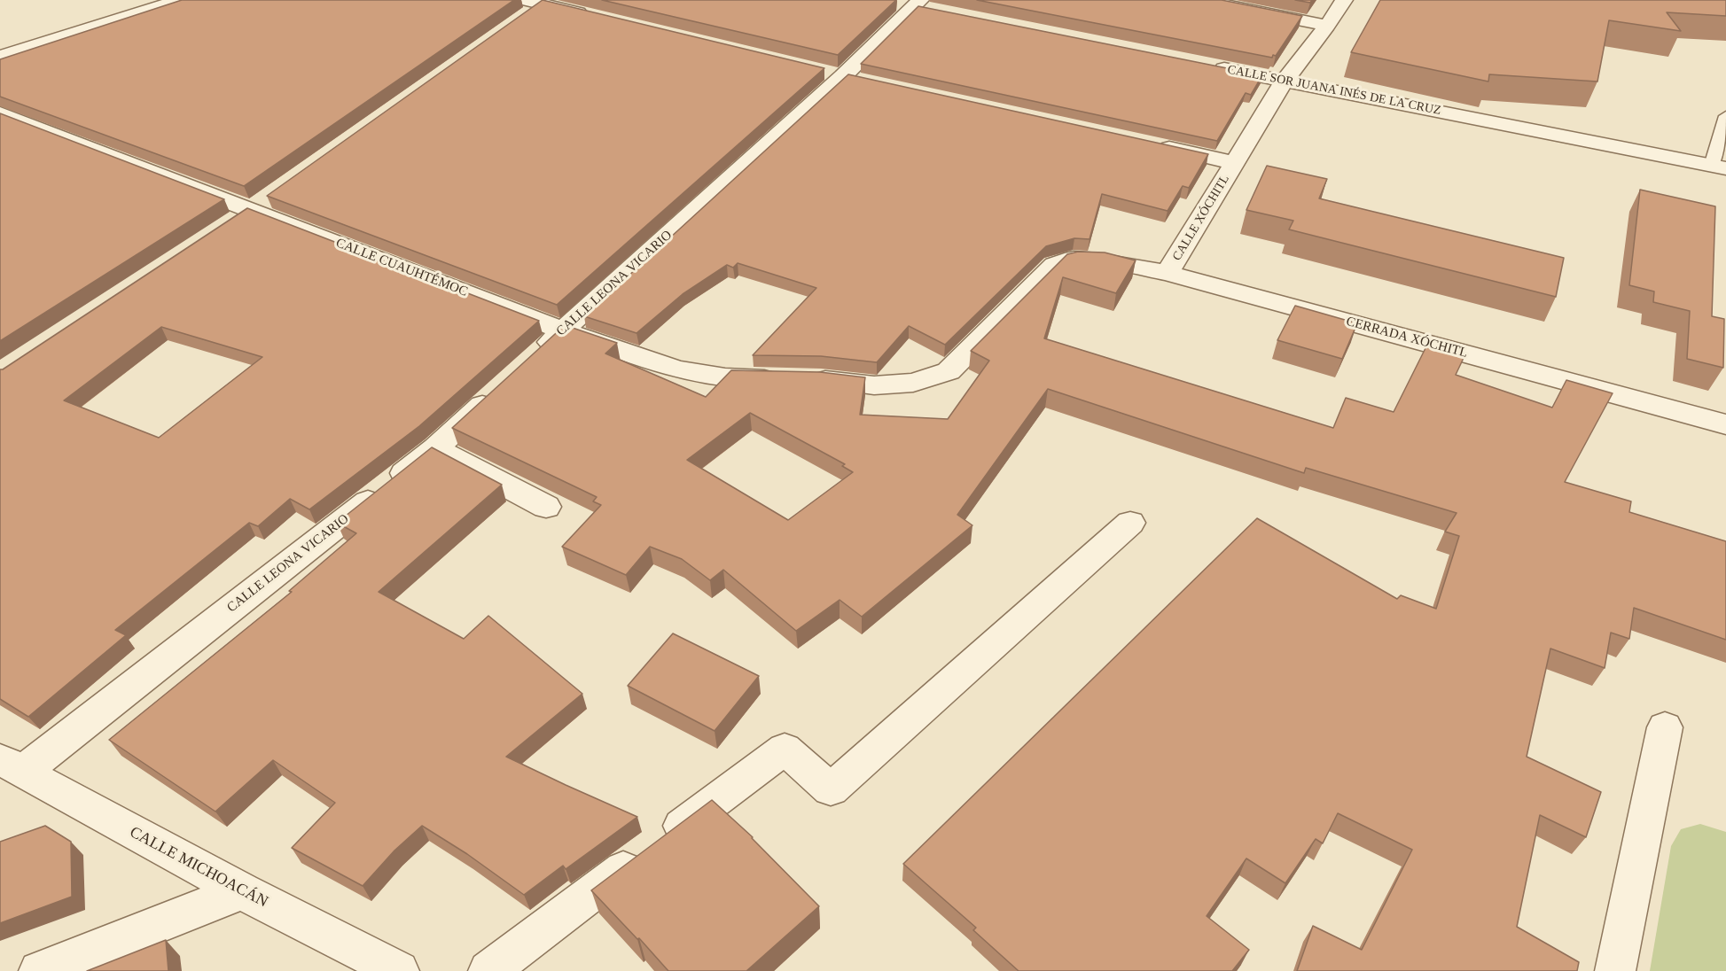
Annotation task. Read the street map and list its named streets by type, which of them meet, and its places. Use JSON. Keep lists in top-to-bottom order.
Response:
{
  "streets": {
    "street": [
      "CALLE SOR JUANA INÉS DE LA CRUZ",
      "CALLE XÓCHITL",
      "CALLE CUAUHTÉMOC",
      "CALLE LEONA VICARIO",
      "CERRADA XÓCHITL",
      "CALLE MICHOACÁN"
    ]
  },
  "crossings": [
    ["CALLE SOR JUANA INÉS DE LA CRUZ", "CALLE XÓCHITL"],
    ["CALLE XÓCHITL", "CERRADA XÓCHITL"],
    ["CALLE CUAUHTÉMOC", "CALLE LEONA VICARIO"],
    ["CALLE CUAUHTÉMOC", "CERRADA XÓCHITL"],
    ["CALLE LEONA VICARIO", "CALLE MICHOACÁN"]
  ]
}
